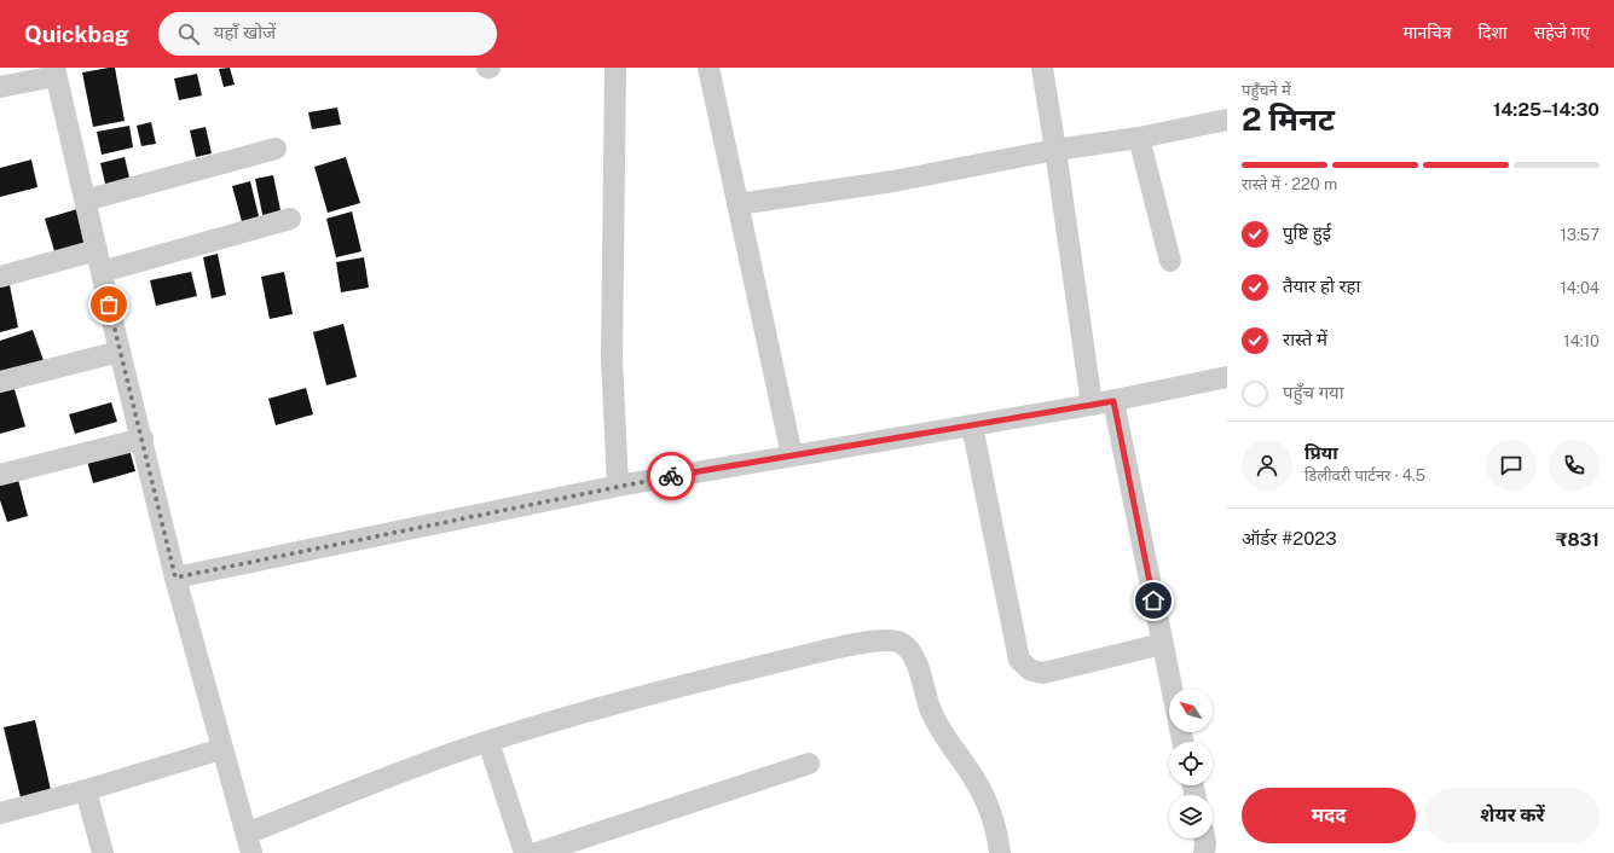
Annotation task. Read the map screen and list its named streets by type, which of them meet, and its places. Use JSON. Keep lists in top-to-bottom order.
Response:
{
  "north": "top left",
  "page": {
    "header": "Quickbag",
    "search": "यहाँ खोजें",
    "nav": ["मानचित्र", "दिशा", "सहेजे गए"],
    "heading": ["2 मिनट", "पहुँचने में", "14:25–14:30"],
    "panel": [
      "प्रिया",
      "डिलीवरी पार्टनर · 4.5",
      "ऑर्डर #2023",
      "₹831"
    ],
    "bar": "रास्ते में · 220 m",
    "list": [
      ["पुष्टि हुई", "13:57"],
      ["तैयार हो रहा", "14:04"],
      ["रास्ते में", "14:10"],
      "पहुँच गया"
    ],
    "buttons": ["मदद", "शेयर करें"]
  }
}
